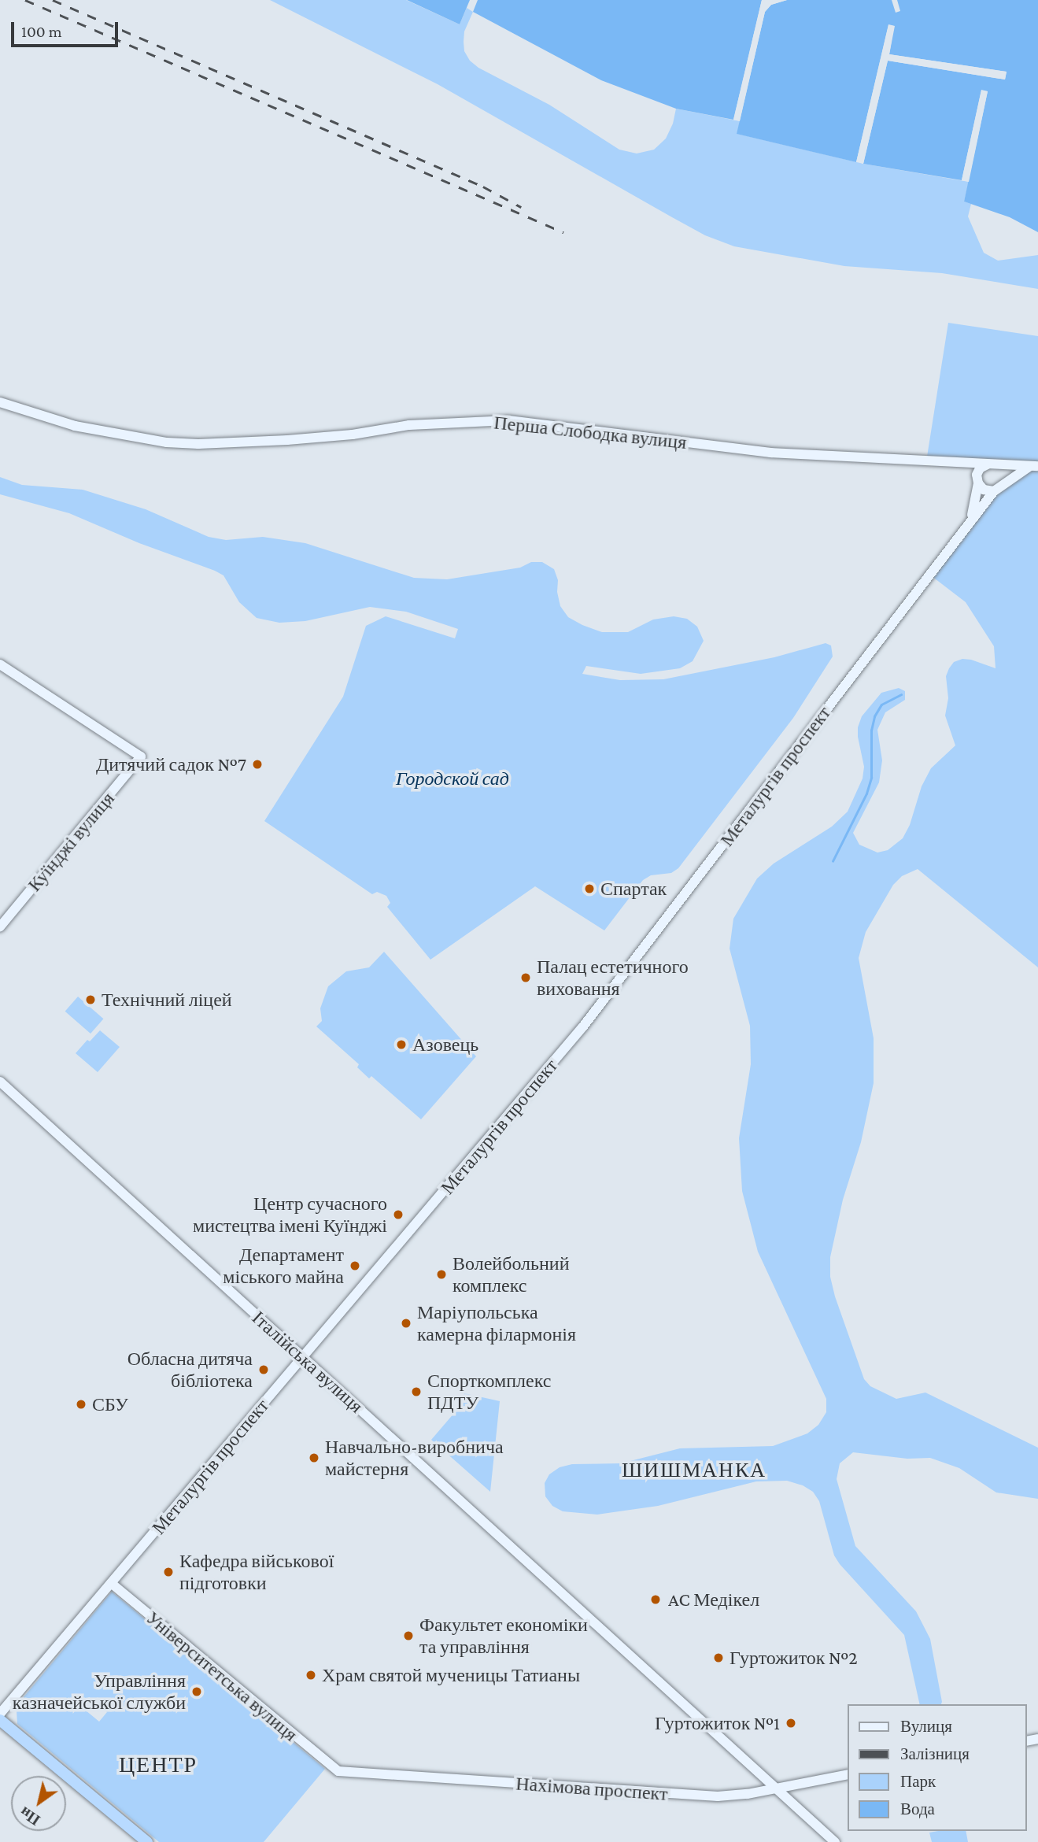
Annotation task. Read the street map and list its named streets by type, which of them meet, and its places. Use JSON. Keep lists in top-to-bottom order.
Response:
{
  "streets": {
    "street": [
      "Перша Слободка вулиця",
      "Металургів проспект",
      "Куїнджі вулиця",
      "Італійська вулиця",
      "Університетська вулиця",
      "Нахімова проспект"
    ]
  },
  "crossings": [
    ["Перша Слободка вулиця", "Металургів проспект"],
    ["Металургів проспект", "Італійська вулиця"],
    ["Металургів проспект", "Університетська вулиця"],
    ["Італійська вулиця", "Нахімова проспект"],
    ["Університетська вулиця", "Нахімова проспект"]
  ],
  "districts": ["ШИШМАНКА", "ЦЕНТР"],
  "parks": ["Городской сад"],
  "places": [
    "Дитячий садок №7",
    "Спартак",
    "Палац естетичного виховання",
    "Технічний ліцей",
    "Азовець",
    "Центр сучасного мистецтва імені Куїнджі",
    "Департамент міського майна",
    "Волейбольний комплекс",
    "Маріупольська камерна філармонія",
    "Обласна дитяча бібліотека",
    "Спорткомплекс ПДТУ",
    "СБУ",
    "Навчально-виробнича майстерня",
    "Кафедра військової підготовки",
    "AC Медікел",
    "Факультет економіки та управління",
    "Гуртожиток №2",
    "Храм святой мученицы Татианы",
    "Управління казначейської служби",
    "Гуртожиток №1"
  ],
  "legend": [
    "Вулиця",
    "Залізниця",
    "Парк",
    "Вода"
  ],
  "scale_bar": "100 m",
  "north": "bottom left"
}
